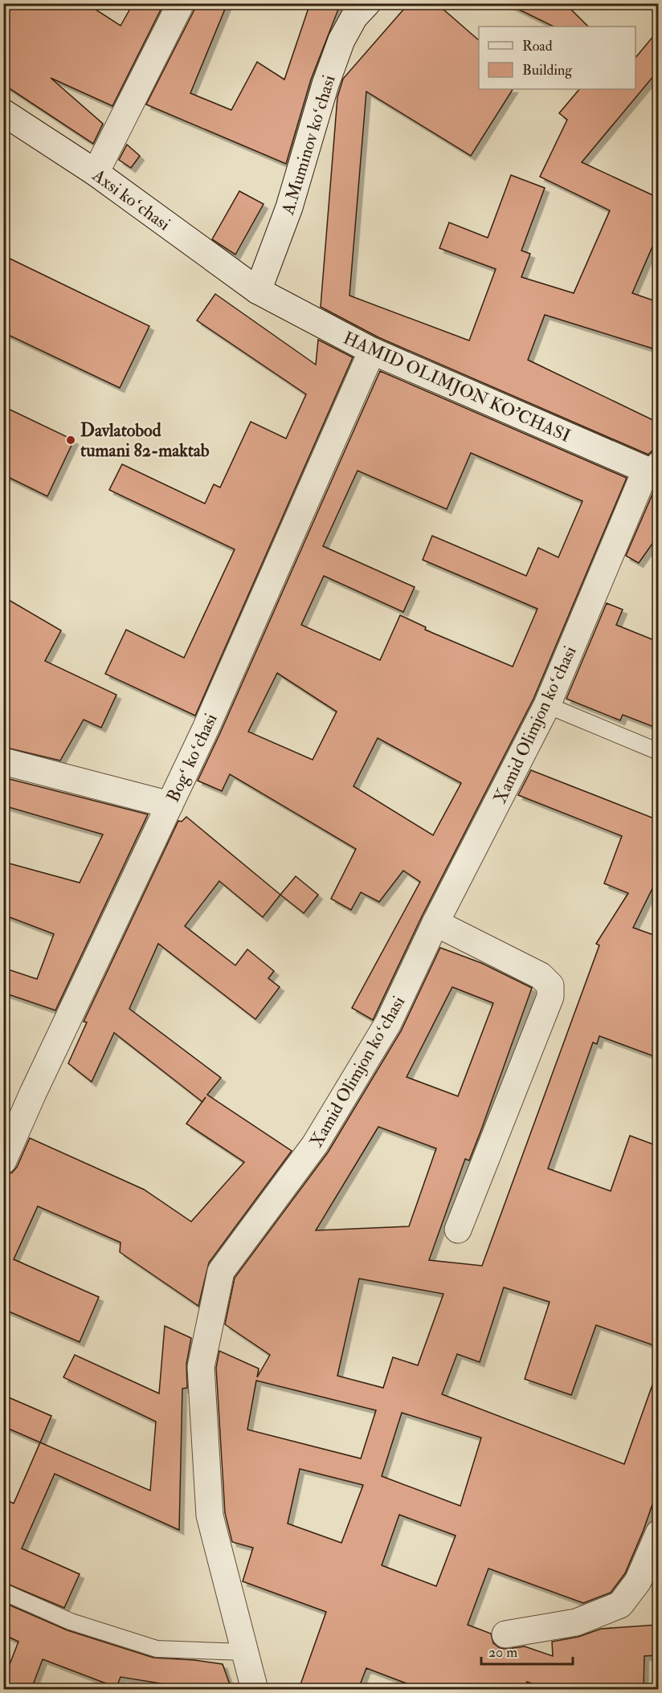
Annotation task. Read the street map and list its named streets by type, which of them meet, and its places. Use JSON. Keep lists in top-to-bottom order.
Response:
{
  "streets": {
    "street": [
      "A.Muminov koʻchasi",
      "Axsi koʻchasi",
      "HAMID OLIMJON KO'CHASI",
      "Xamid Olimjon koʻchasi",
      "Bogʻ koʻchasi"
    ]
  },
  "crossings": [
    ["A.Muminov koʻchasi", "Axsi koʻchasi"],
    ["A.Muminov koʻchasi", "HAMID OLIMJON KO'CHASI"],
    ["Axsi koʻchasi", "HAMID OLIMJON KO'CHASI"],
    ["HAMID OLIMJON KO'CHASI", "Xamid Olimjon koʻchasi"],
    ["HAMID OLIMJON KO'CHASI", "Bogʻ koʻchasi"]
  ],
  "places": ["Davlatobod tumani 82-maktab"],
  "legend": ["Road", "Building"],
  "scale_bar": "20 m"
}
